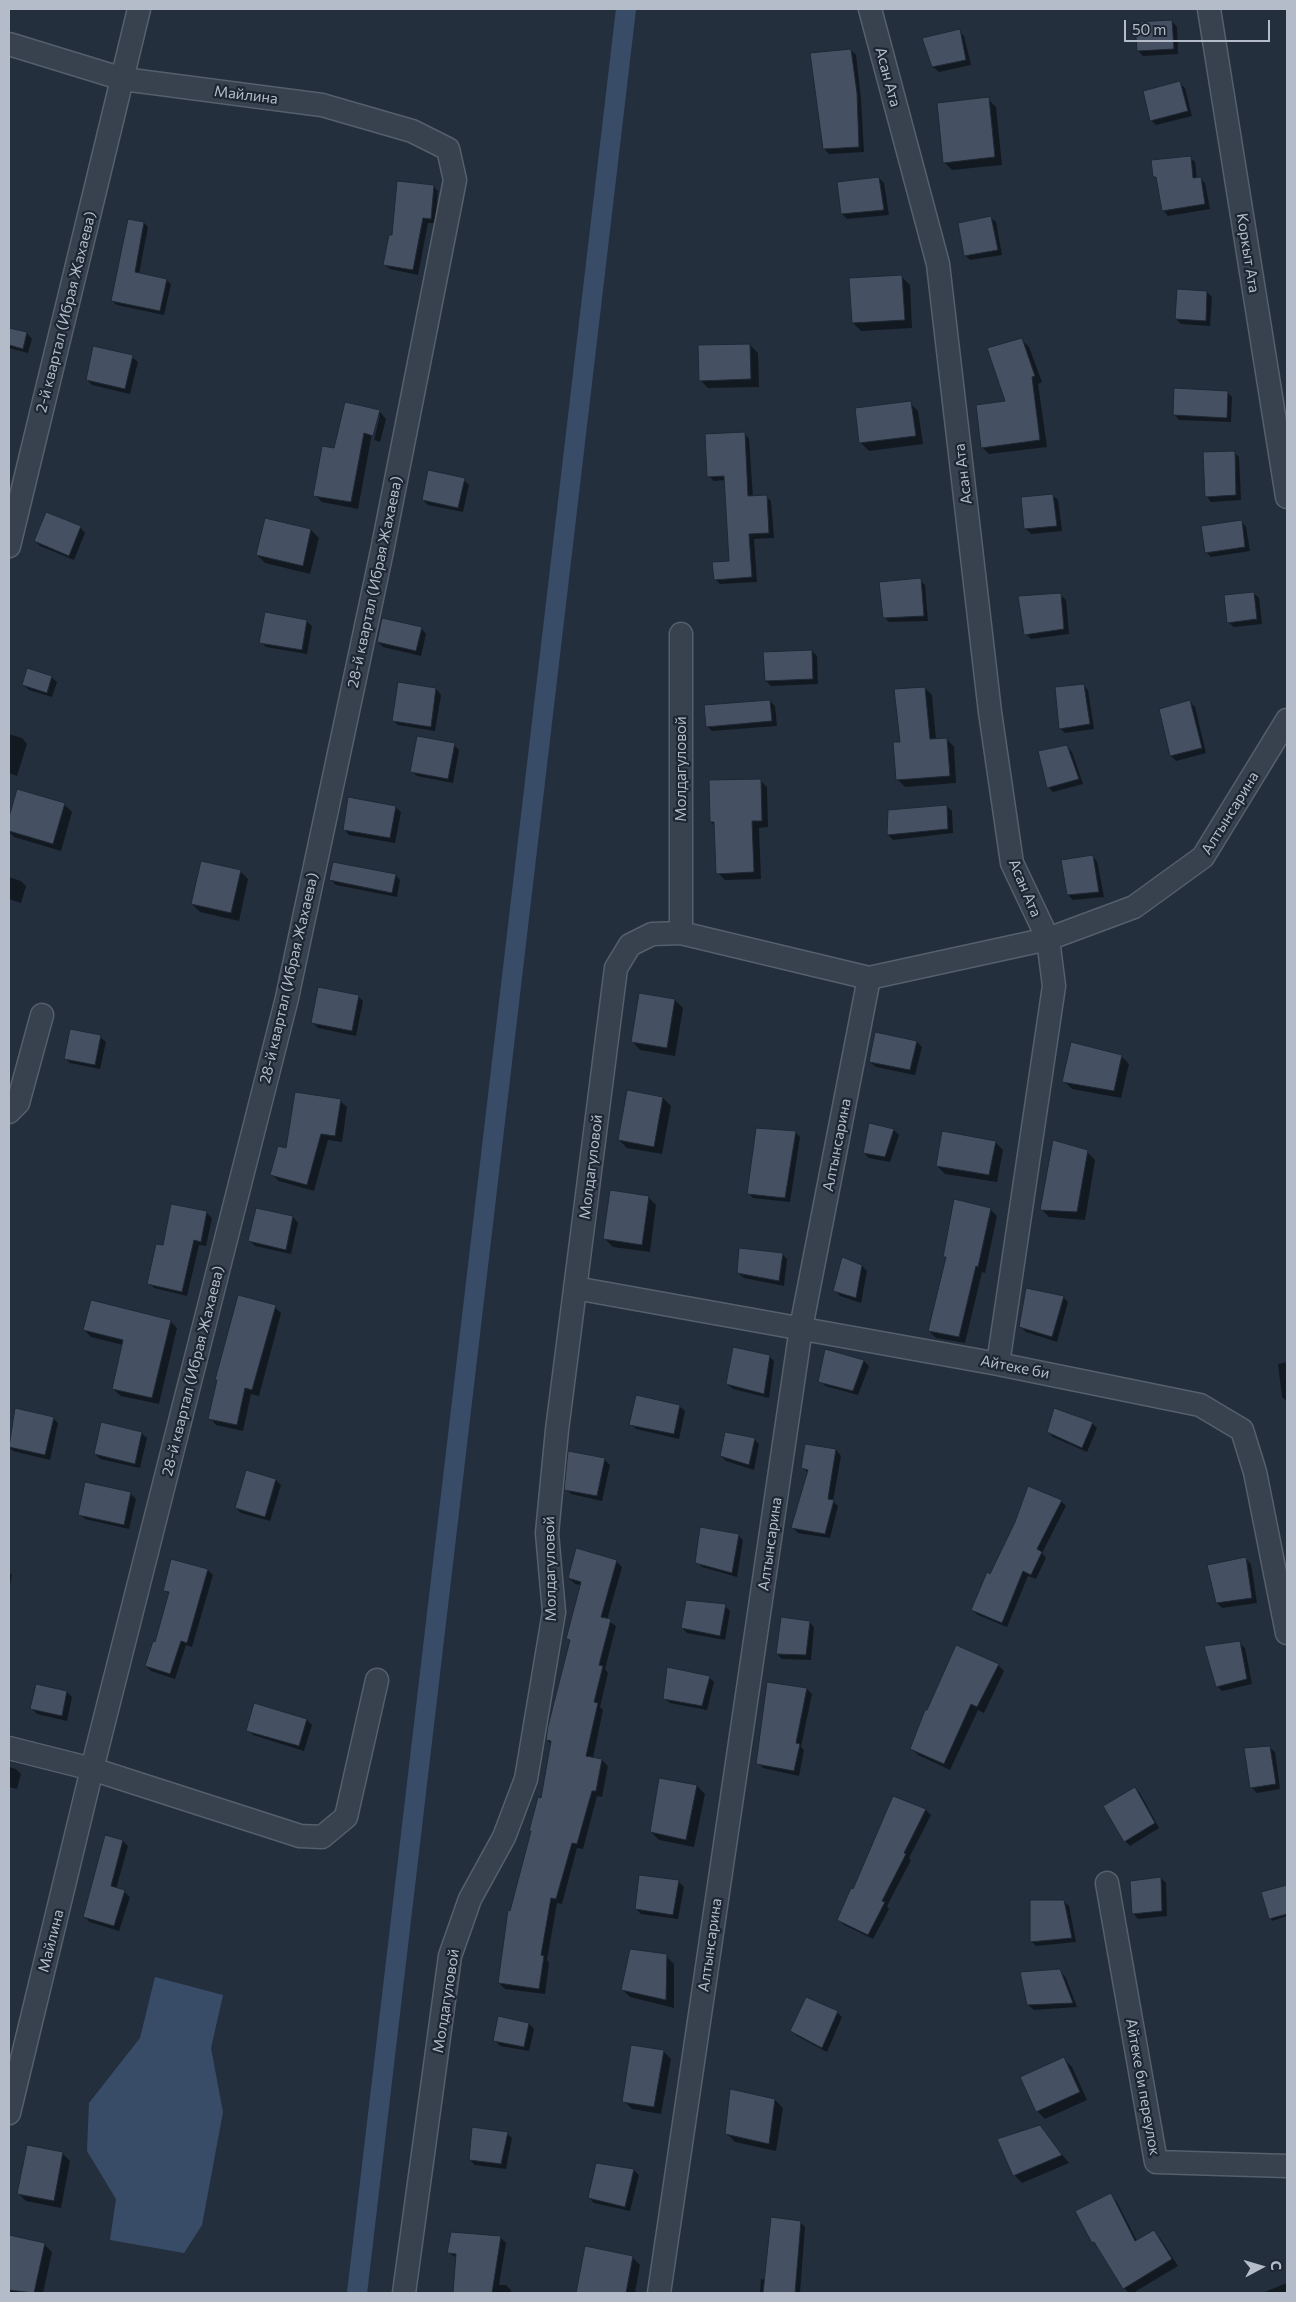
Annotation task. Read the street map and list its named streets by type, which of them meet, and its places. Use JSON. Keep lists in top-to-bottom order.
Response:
{
  "streets": {
    "street": [
      "Асан Ата",
      "Майлина",
      "Коркыт Ата",
      "2-й квартал (Ибрая Жахаева)",
      "28-й квартал (Ибрая Жахаева)",
      "Молдагуловой",
      "Алтынсарина",
      "Айтеке би",
      "Айтеке би переулок"
    ]
  },
  "crossings": [
    ["Асан Ата", "Алтынсарина"],
    ["Майлина", "2-й квартал (Ибрая Жахаева)"],
    ["Майлина", "28-й квартал (Ибрая Жахаева)"],
    ["Молдагуловой", "Алтынсарина"],
    ["Молдагуловой", "Айтеке би"],
    ["Алтынсарина", "Айтеке би"]
  ],
  "scale_bar": "50 m",
  "north": "right"
}
